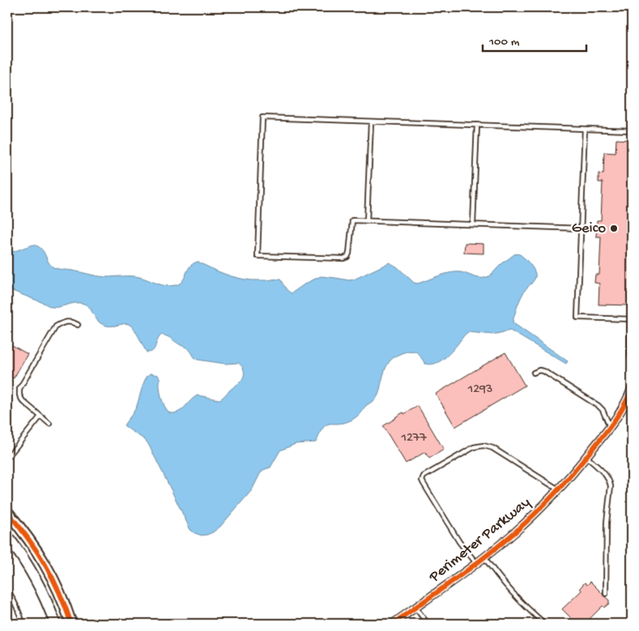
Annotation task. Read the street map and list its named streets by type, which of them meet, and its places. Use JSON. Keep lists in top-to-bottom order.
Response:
{
  "streets": {
    "street": ["Perimeter Parkway"]
  },
  "places": ["Geico"],
  "house_numbers": ["1293", "1277"],
  "scale_bar": "100 m"
}
